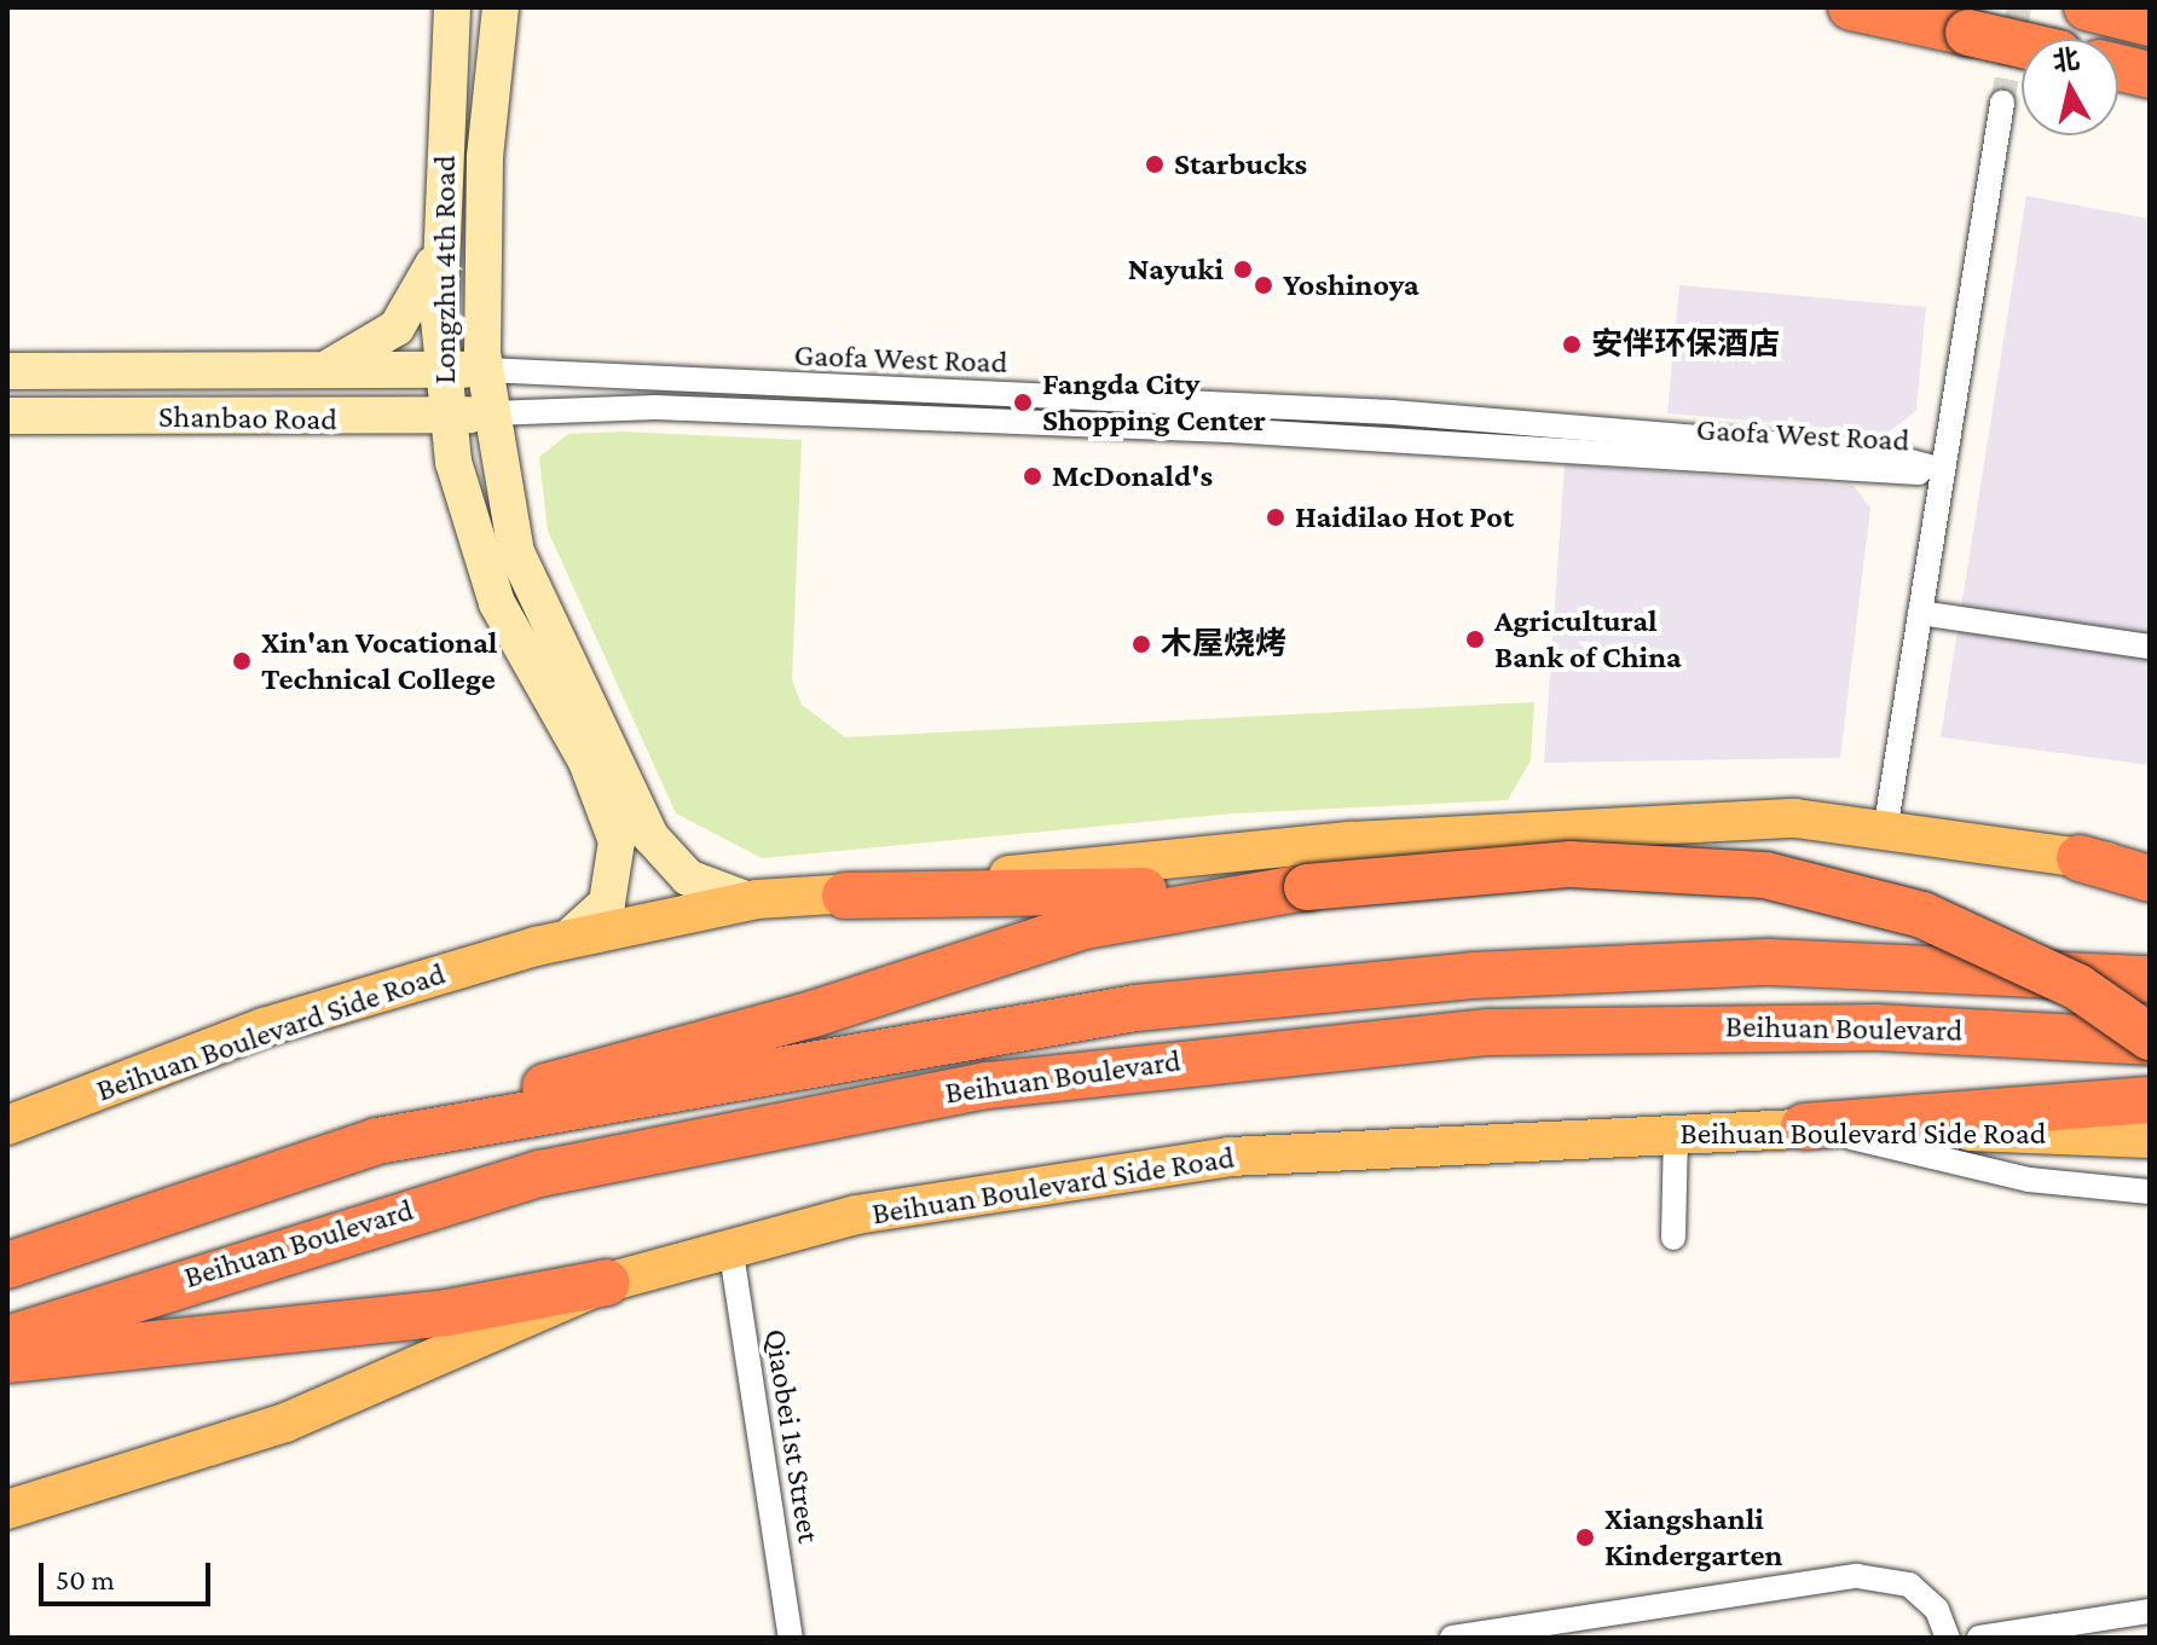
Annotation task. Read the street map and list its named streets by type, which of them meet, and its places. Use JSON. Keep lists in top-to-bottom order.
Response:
{
  "streets": {
    "highway": ["Beihuan Boulevard"],
    "main road": ["Longzhu 4th Road", "Shanbao Road", "Beihuan Boulevard Side Road"],
    "street": ["Gaofa West Road", "Qiaobei 1st Street"]
  },
  "crossings": [
    ["Longzhu 4th Road", "Gaofa West Road"],
    ["Longzhu 4th Road", "Shanbao Road"],
    ["Longzhu 4th Road", "Beihuan Boulevard Side Road"],
    ["Gaofa West Road", "Shanbao Road"],
    ["Beihuan Boulevard Side Road", "Qiaobei 1st Street"]
  ],
  "places": [
    "Starbucks",
    "Nayuki",
    "Yoshinoya",
    "安伴环保酒店",
    "Fangda City Shopping Center",
    "McDonald's",
    "Haidilao Hot Pot",
    "Agricultural Bank of China",
    "木屋烧烤",
    "Xin'an Vocational Technical College",
    "Xiangshanli Kindergarten"
  ],
  "scale_bar": "50 m",
  "north": "top"
}
